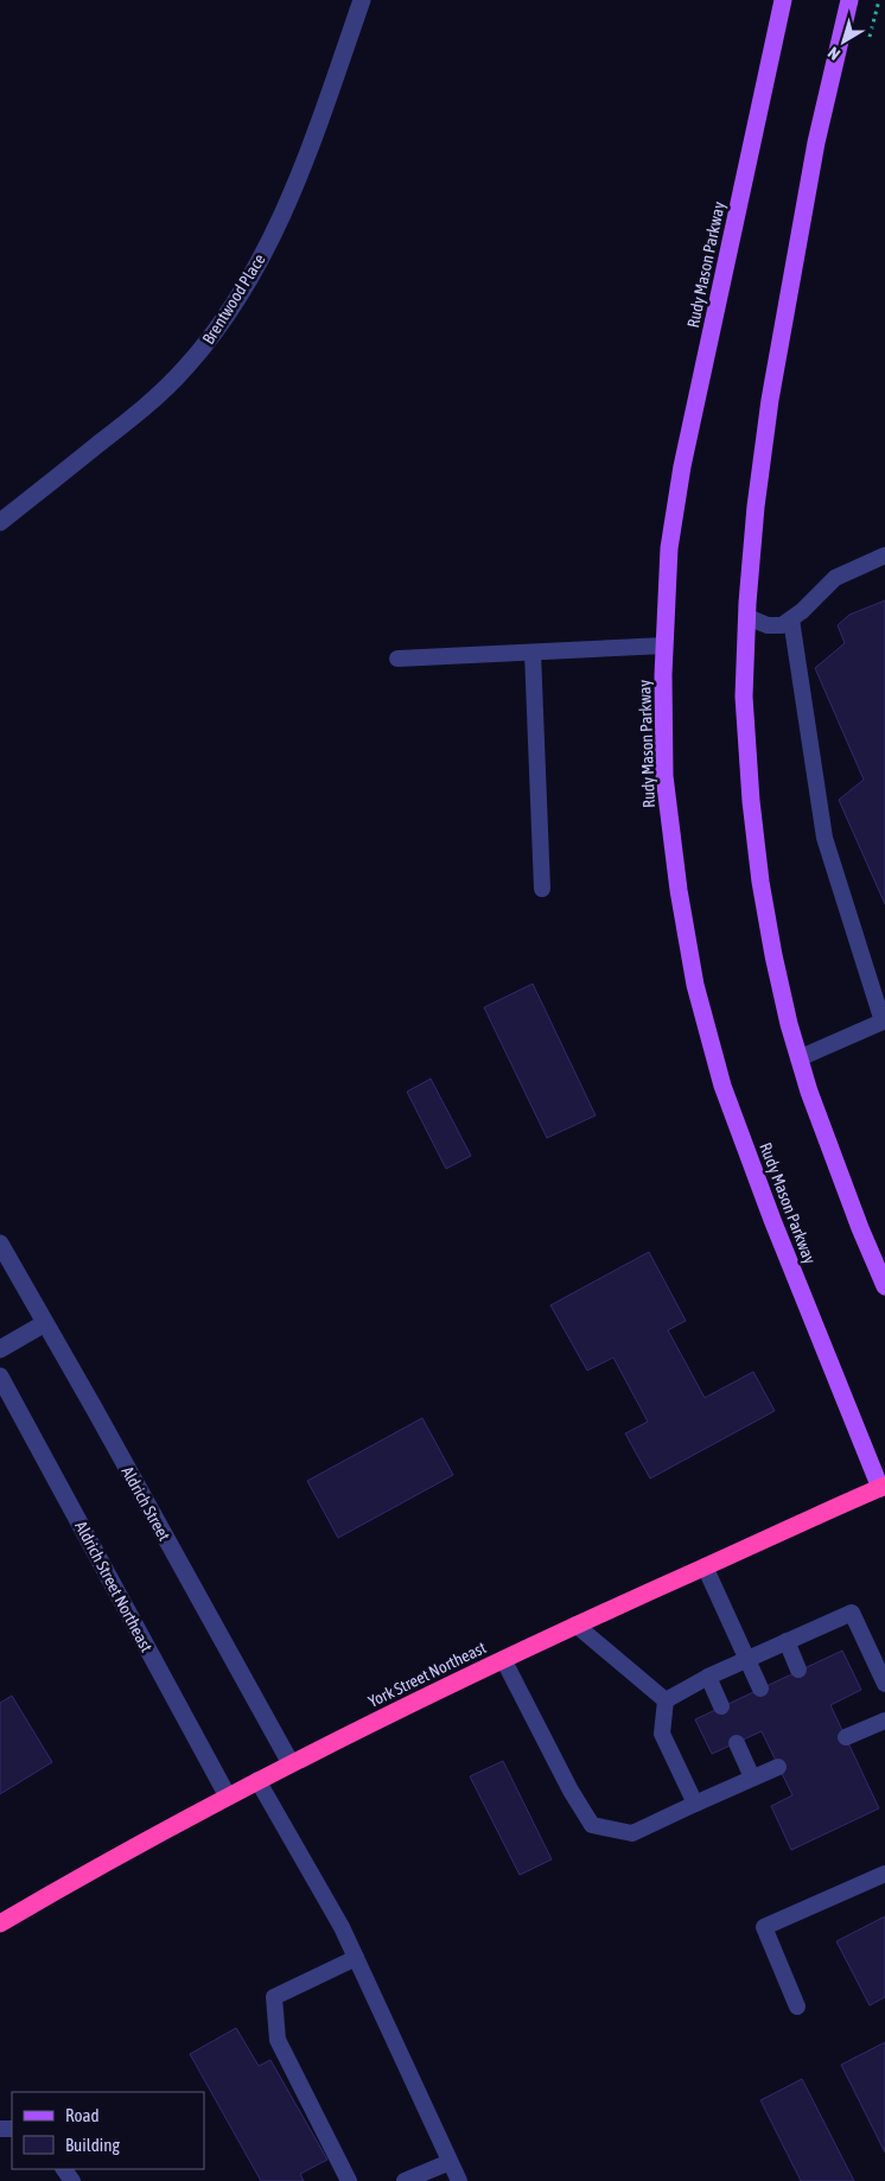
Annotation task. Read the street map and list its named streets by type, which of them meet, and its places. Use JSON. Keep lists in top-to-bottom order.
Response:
{
  "streets": {
    "highway": ["York Street Northeast"],
    "main road": ["Rudy Mason Parkway"],
    "street": ["Brentwood Place", "Aldrich Street", "Aldrich Street Northeast"]
  },
  "crossings": [
    ["Rudy Mason Parkway", "York Street Northeast"],
    ["Aldrich Street", "York Street Northeast"],
    ["Aldrich Street Northeast", "York Street Northeast"]
  ],
  "legend": ["Road", "Building"],
  "north": "bottom left"
}
